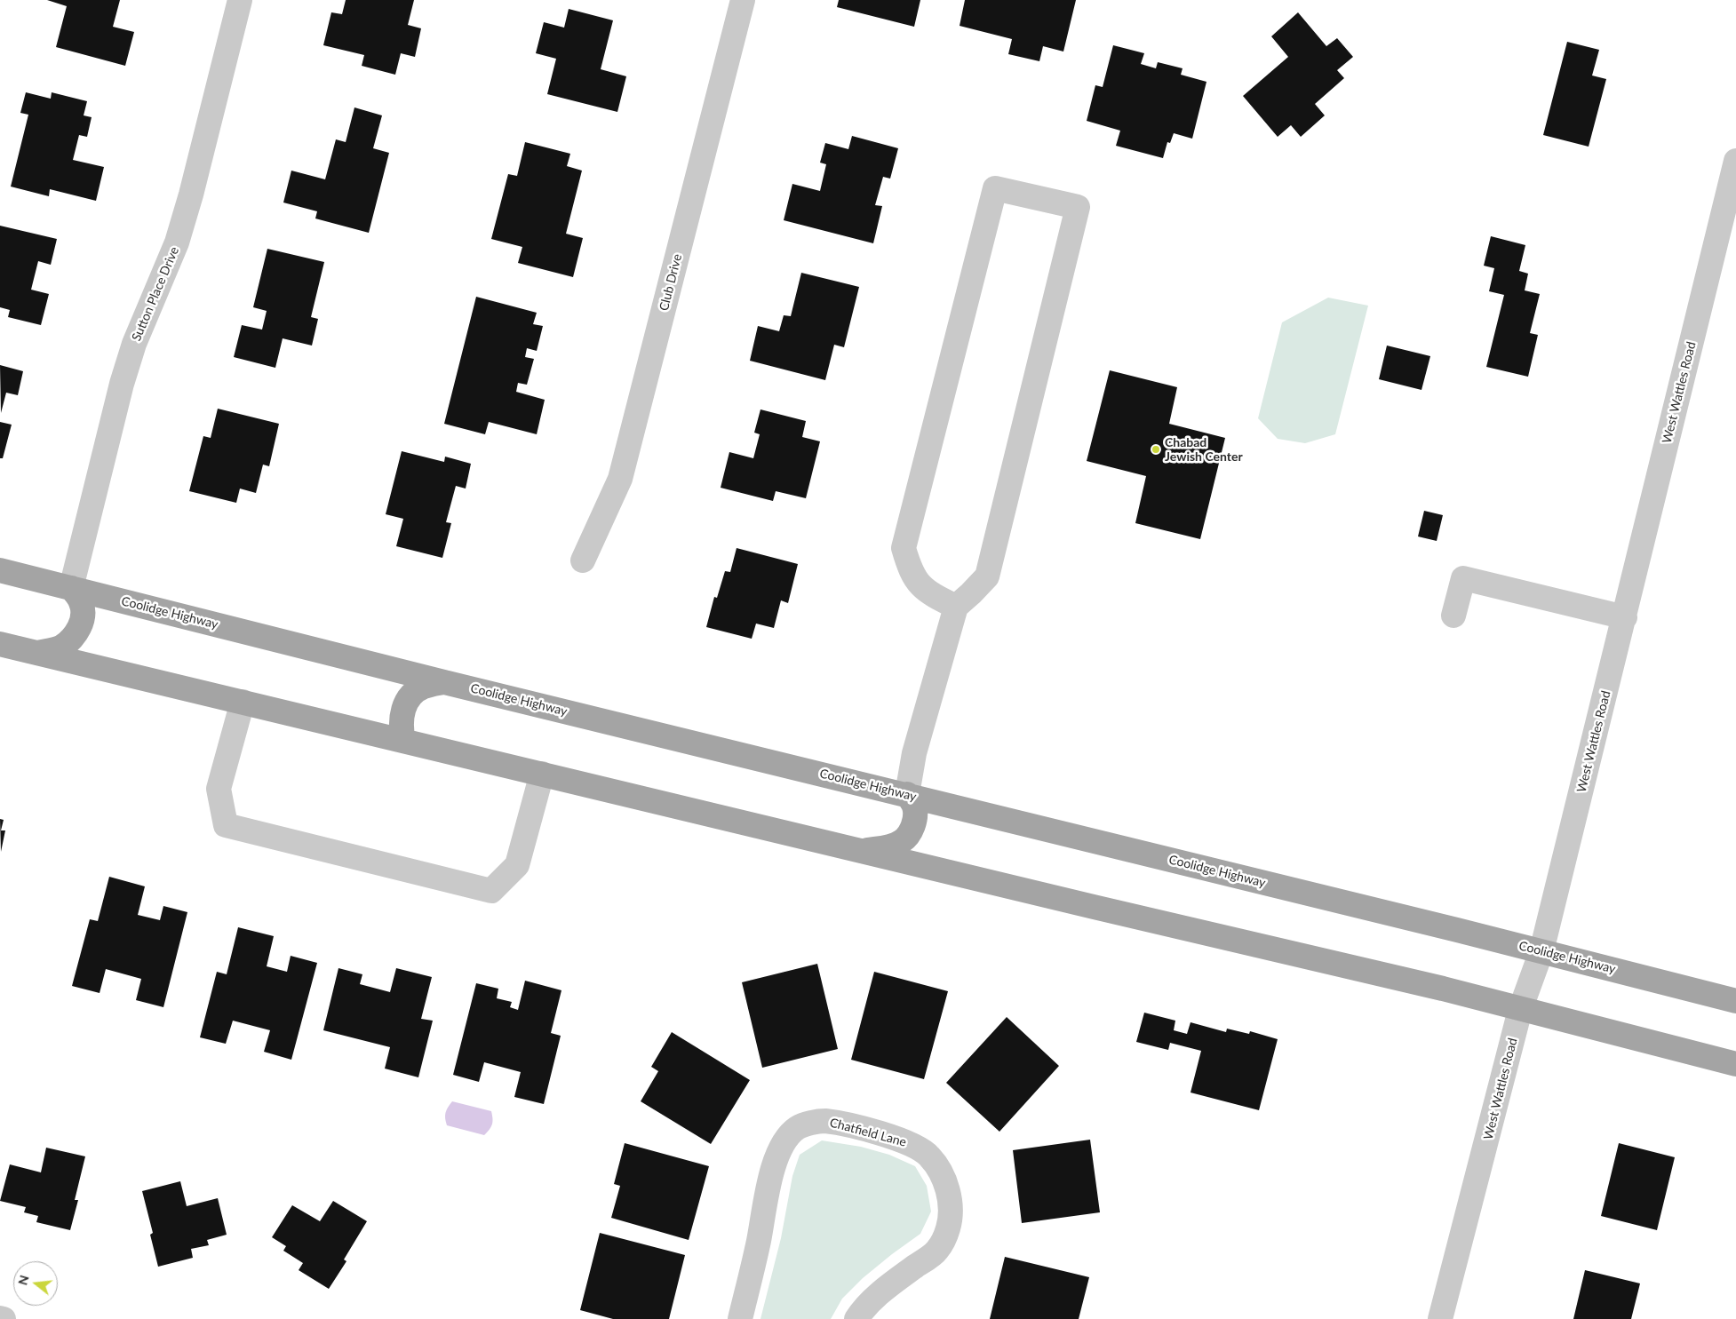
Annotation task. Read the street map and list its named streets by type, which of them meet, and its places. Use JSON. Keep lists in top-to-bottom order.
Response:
{
  "streets": {
    "main road": ["Coolidge Highway"],
    "street": [
      "Club Drive",
      "Sutton Place Drive",
      "West Wattles Road",
      "Chatfield Lane"
    ]
  },
  "crossings": [
    ["Sutton Place Drive", "Coolidge Highway"],
    ["West Wattles Road", "Coolidge Highway"]
  ],
  "places": ["Chabad Jewish Center"],
  "north": "left"
}
